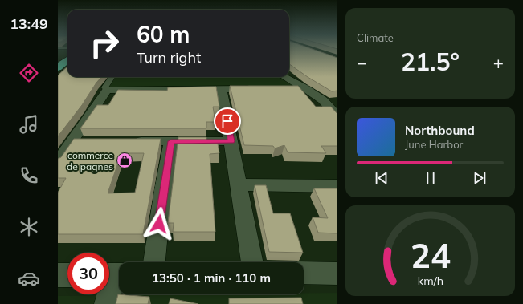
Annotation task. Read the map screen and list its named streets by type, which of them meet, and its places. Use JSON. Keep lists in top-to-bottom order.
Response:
{
  "places": {
    "shop": ["commerce de pagnes"]
  },
  "page": {
    "tabs": "13:49",
    "tile": "Climate",
    "turn": ["60 m", "Turn right"],
    "heat": ["−", "21.5°", "+"],
    "song": ["Northbound", "June Harbor"],
    "limit": "30",
    "trip": "13:50 · 1 min · 110 m",
    "gauge": ["24", "km/h"]
  }
}
